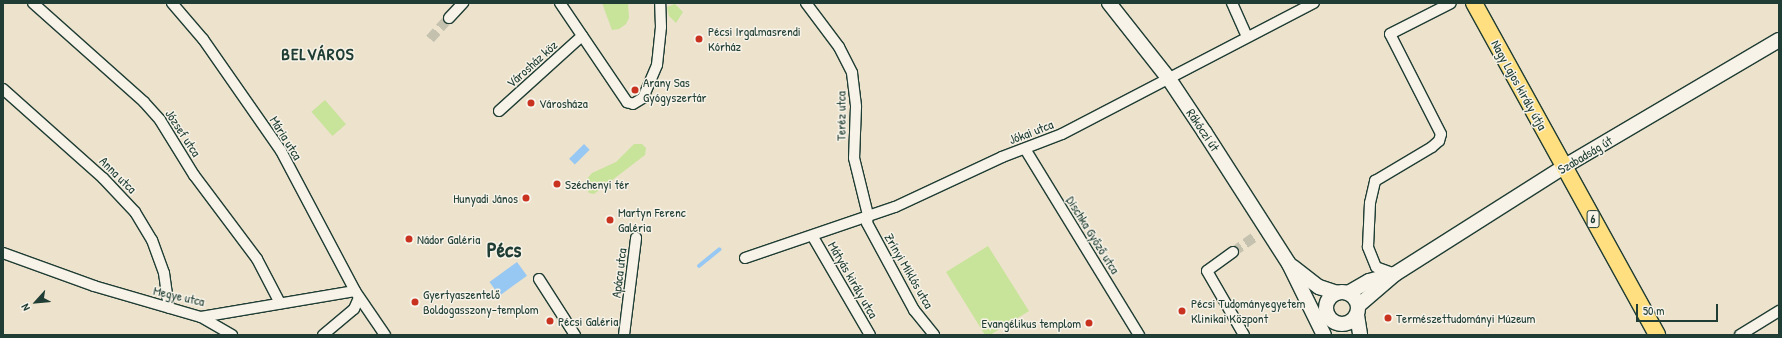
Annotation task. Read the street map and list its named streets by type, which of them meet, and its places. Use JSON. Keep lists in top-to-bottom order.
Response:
{
  "streets": {
    "main road": ["Nagy Lajos király útja", "6"],
    "street": [
      "Városház köz",
      "Teréz utca",
      "Rákóczi út",
      "Jókai utca",
      "József utca",
      "Mária utca",
      "Szabadság út",
      "Anna utca",
      "Dischka Győző utca",
      "Zrínyi Miklós utca",
      "Apáca utca",
      "Mátyás király utca",
      "Megye utca"
    ]
  },
  "crossings": [
    ["Nagy Lajos király útja", "Szabadság út"],
    ["Nagy Lajos király útja", "6"],
    ["Teréz utca", "Jókai utca"],
    ["Teréz utca", "Zrínyi Miklós utca"],
    ["Rákóczi út", "Jókai utca"],
    ["Rákóczi út", "Szabadság út"],
    ["Jókai utca", "Dischka Győző utca"],
    ["Jókai utca", "Zrínyi Miklós utca"],
    ["Jókai utca", "Mátyás király utca"],
    ["József utca", "Megye utca"],
    ["Mária utca", "Megye utca"],
    ["Szabadság út", "6"],
    ["Anna utca", "Megye utca"]
  ],
  "districts": ["BELVÁROS", "Pécs"],
  "places": [
    "Pécsi Irgalmasrendi Kórház",
    "Arany Sas Gyógyszertár",
    "Városháza",
    "Széchenyi tér",
    "Hunyadi János",
    "Martyn Ferenc Galéria",
    "Nádor Galéria",
    "Gyertyaszentelő Boldogasszony-templom",
    "Pécsi Tudományegyetem Klinikai Központ",
    "Természettudományi Múzeum",
    "Pécsi Galéria",
    "Evangélikus templom"
  ],
  "scale_bar": "50 m",
  "north": "bottom left"
}
